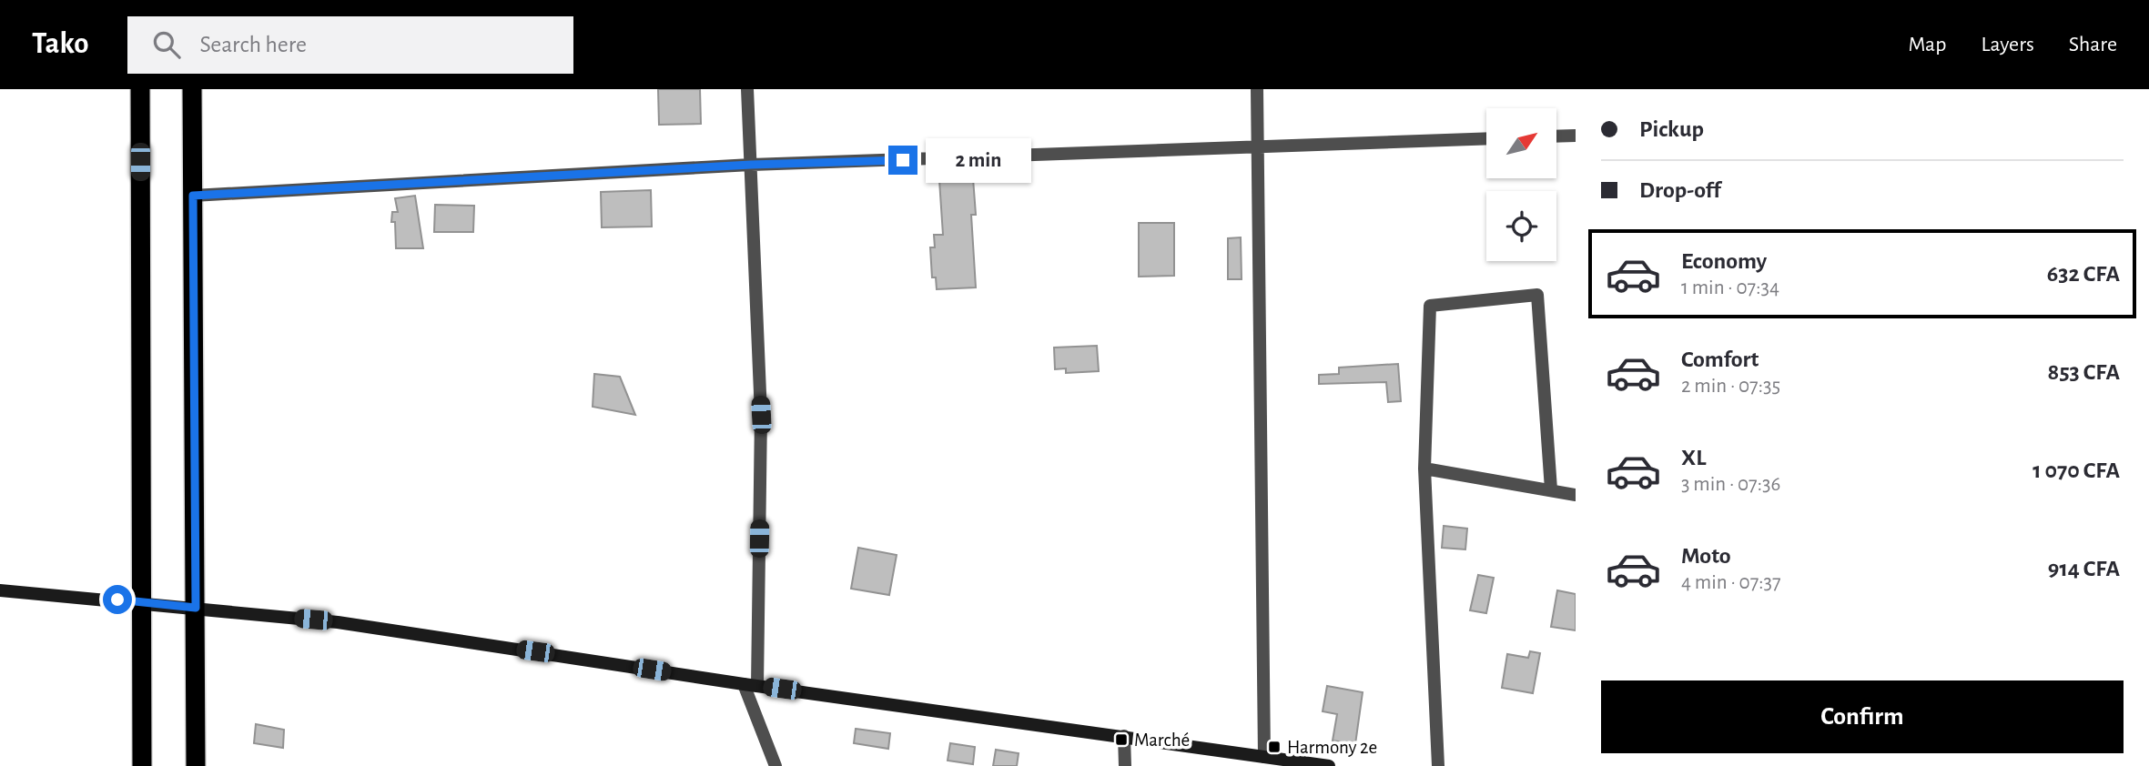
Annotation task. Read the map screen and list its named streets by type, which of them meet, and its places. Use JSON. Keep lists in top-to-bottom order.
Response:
{
  "places": {
    "transit": ["Marché", "Harmony 2e"]
  },
  "north": "top right",
  "page": {
    "header": "Tako",
    "search": "Search here",
    "nav": ["Map", "Layers", "Share"],
    "banner": ["Pickup", "Drop-off"],
    "bubble": "2 min",
    "list": [
      {
        "name": "Economy",
        "note": "1 min · 07:34",
        "value": "632 CFA"
      },
      {
        "name": "Comfort",
        "note": "2 min · 07:35",
        "value": "853 CFA"
      },
      {
        "name": "XL",
        "note": "3 min · 07:36",
        "value": "1 070 CFA"
      },
      {
        "name": "Moto",
        "note": "4 min · 07:37",
        "value": "914 CFA"
      }
    ],
    "buttons": "Confirm"
  }
}
